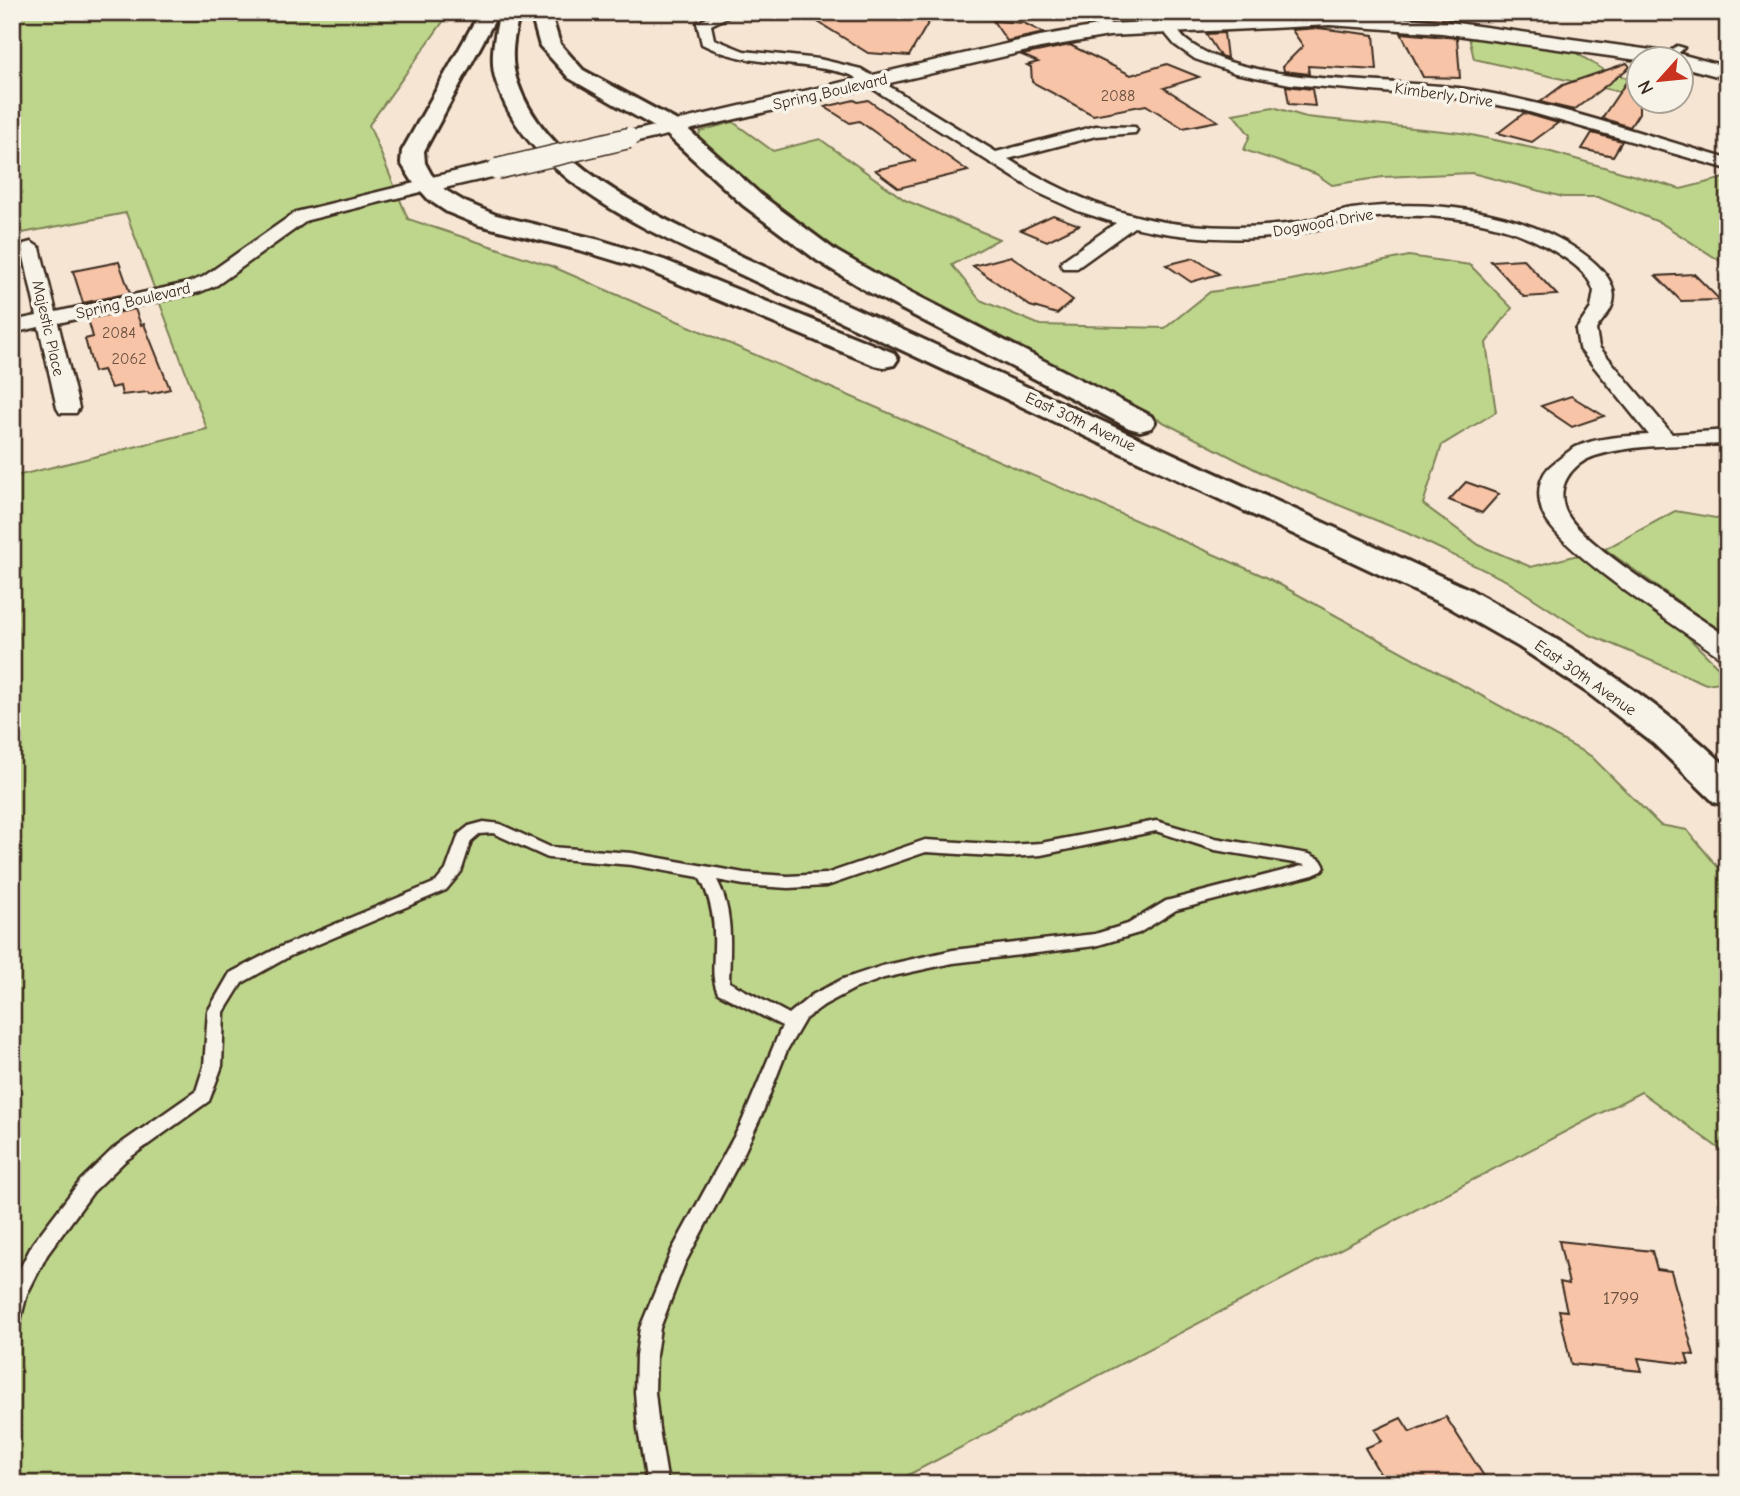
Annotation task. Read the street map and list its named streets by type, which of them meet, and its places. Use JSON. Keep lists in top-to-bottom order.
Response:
{
  "streets": {
    "main road": ["East 30th Avenue"],
    "street": [
      "Spring Boulevard",
      "Kimberly Drive",
      "Dogwood Drive",
      "Majestic Place"
    ]
  },
  "crossings": [
    ["Spring Boulevard", "Kimberly Drive"],
    ["Spring Boulevard", "Dogwood Drive"],
    ["Spring Boulevard", "Majestic Place"]
  ],
  "house_numbers": [
    "2088",
    "2084",
    "2062",
    "1799"
  ],
  "north": "bottom left"
}
